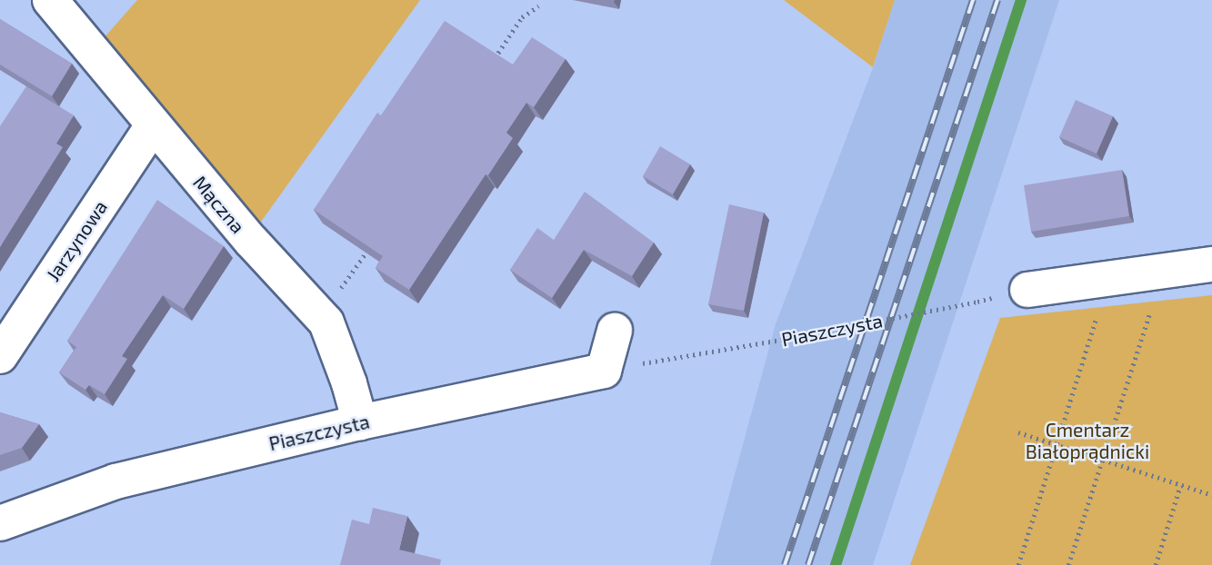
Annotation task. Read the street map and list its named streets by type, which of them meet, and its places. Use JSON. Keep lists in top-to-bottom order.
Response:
{
  "streets": {
    "street": ["Mączna", "Jarzynowa", "Piaszczysta"]
  },
  "crossings": [
    ["Mączna", "Jarzynowa"],
    ["Mączna", "Piaszczysta"]
  ],
  "parks": ["Cmentarz Białoprądnicki"]
}
